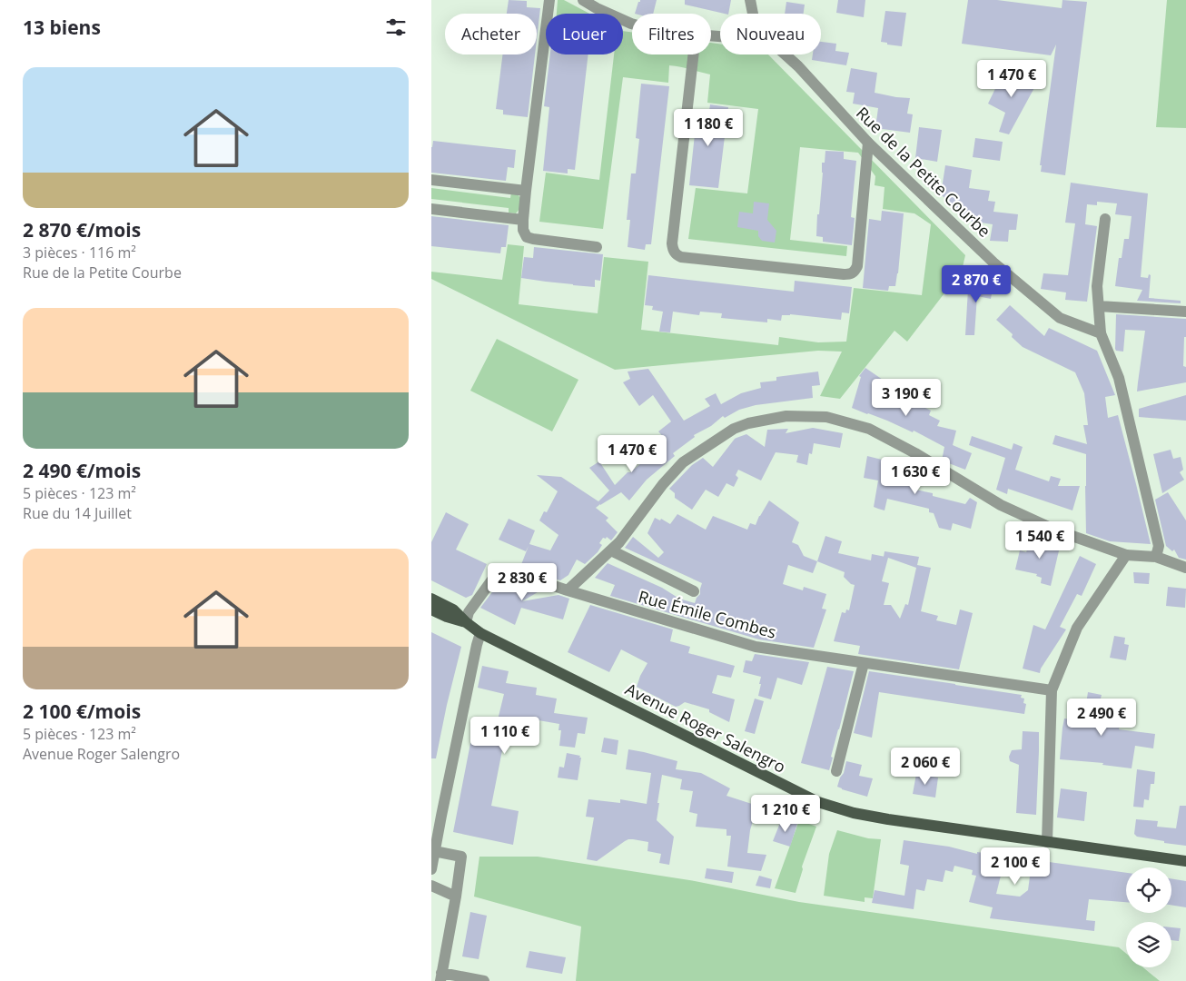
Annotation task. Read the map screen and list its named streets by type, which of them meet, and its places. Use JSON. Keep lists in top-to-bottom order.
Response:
{
  "streets": {
    "main road": ["Avenue Roger Salengro"],
    "street": ["Rue de la Petite Courbe", "Rue Émile Combes"]
  },
  "crossings": [
    ["Rue Émile Combes", "Avenue Roger Salengro"]
  ],
  "page": {
    "heading": "13 biens",
    "chip": [
      "Acheter",
      "Louer",
      "Filtres",
      "Nouveau"
    ],
    "list": [
      {
        "name": "2 870 €/mois",
        "note": "3 pièces · 116 m² · Rue de la Petite Courbe"
      },
      {
        "name": "2 490 €/mois",
        "note": "5 pièces · 123 m² · Rue du 14 Juillet"
      },
      {
        "name": "2 100 €/mois",
        "note": "5 pièces · 123 m² · Avenue Roger Salengro"
      }
    ],
    "price": [
      "1 470 €",
      "1 180 €",
      "2 870 €",
      "3 190 €",
      "1 470 €",
      "1 630 €",
      "1 540 €",
      "2 830 €",
      "2 490 €",
      "1 110 €",
      "2 060 €",
      "1 210 €",
      "2 100 €"
    ]
  }
}
